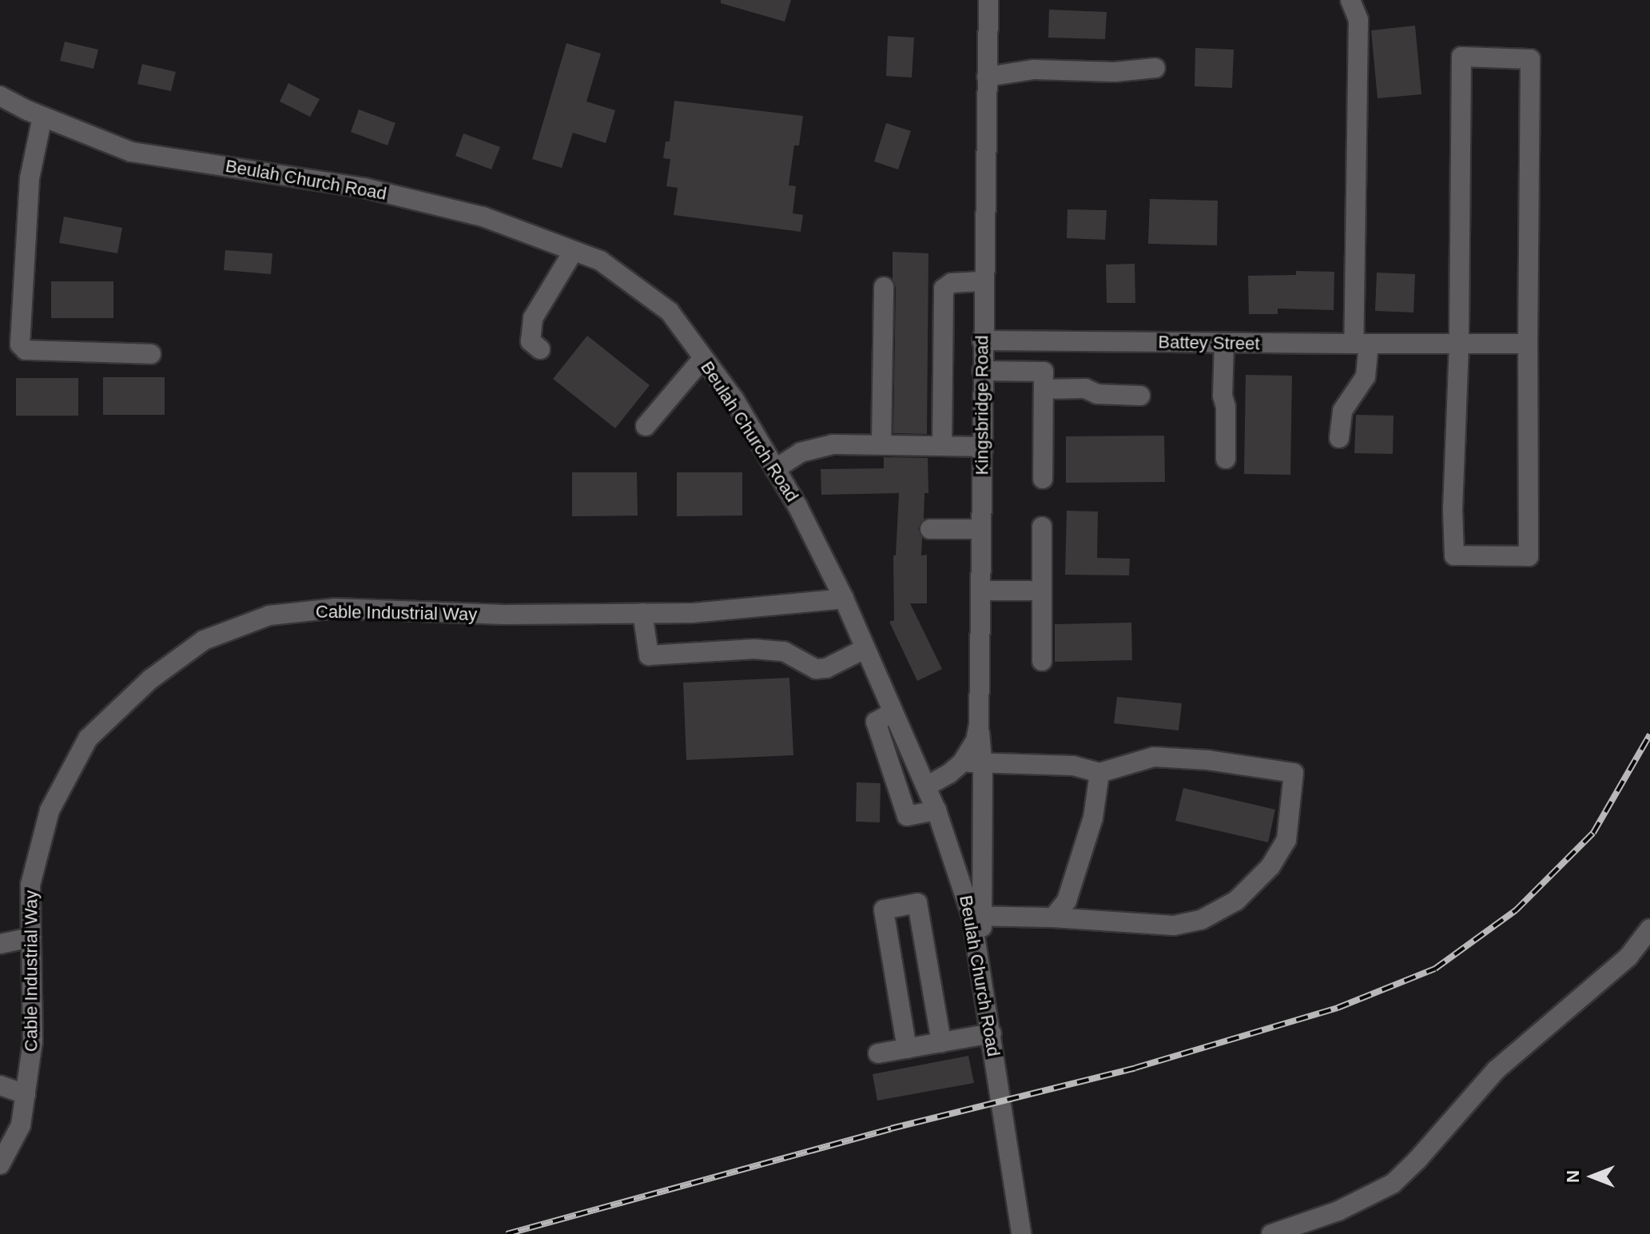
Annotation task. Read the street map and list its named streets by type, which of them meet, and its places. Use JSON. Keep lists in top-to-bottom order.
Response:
{
  "streets": {
    "street": [
      "Beulah Church Road",
      "Battey Street",
      "Kingsbridge Road",
      "Cable Industrial Way"
    ]
  },
  "crossings": [
    ["Beulah Church Road", "Kingsbridge Road"],
    ["Beulah Church Road", "Cable Industrial Way"],
    ["Battey Street", "Kingsbridge Road"]
  ],
  "north": "left"
}
